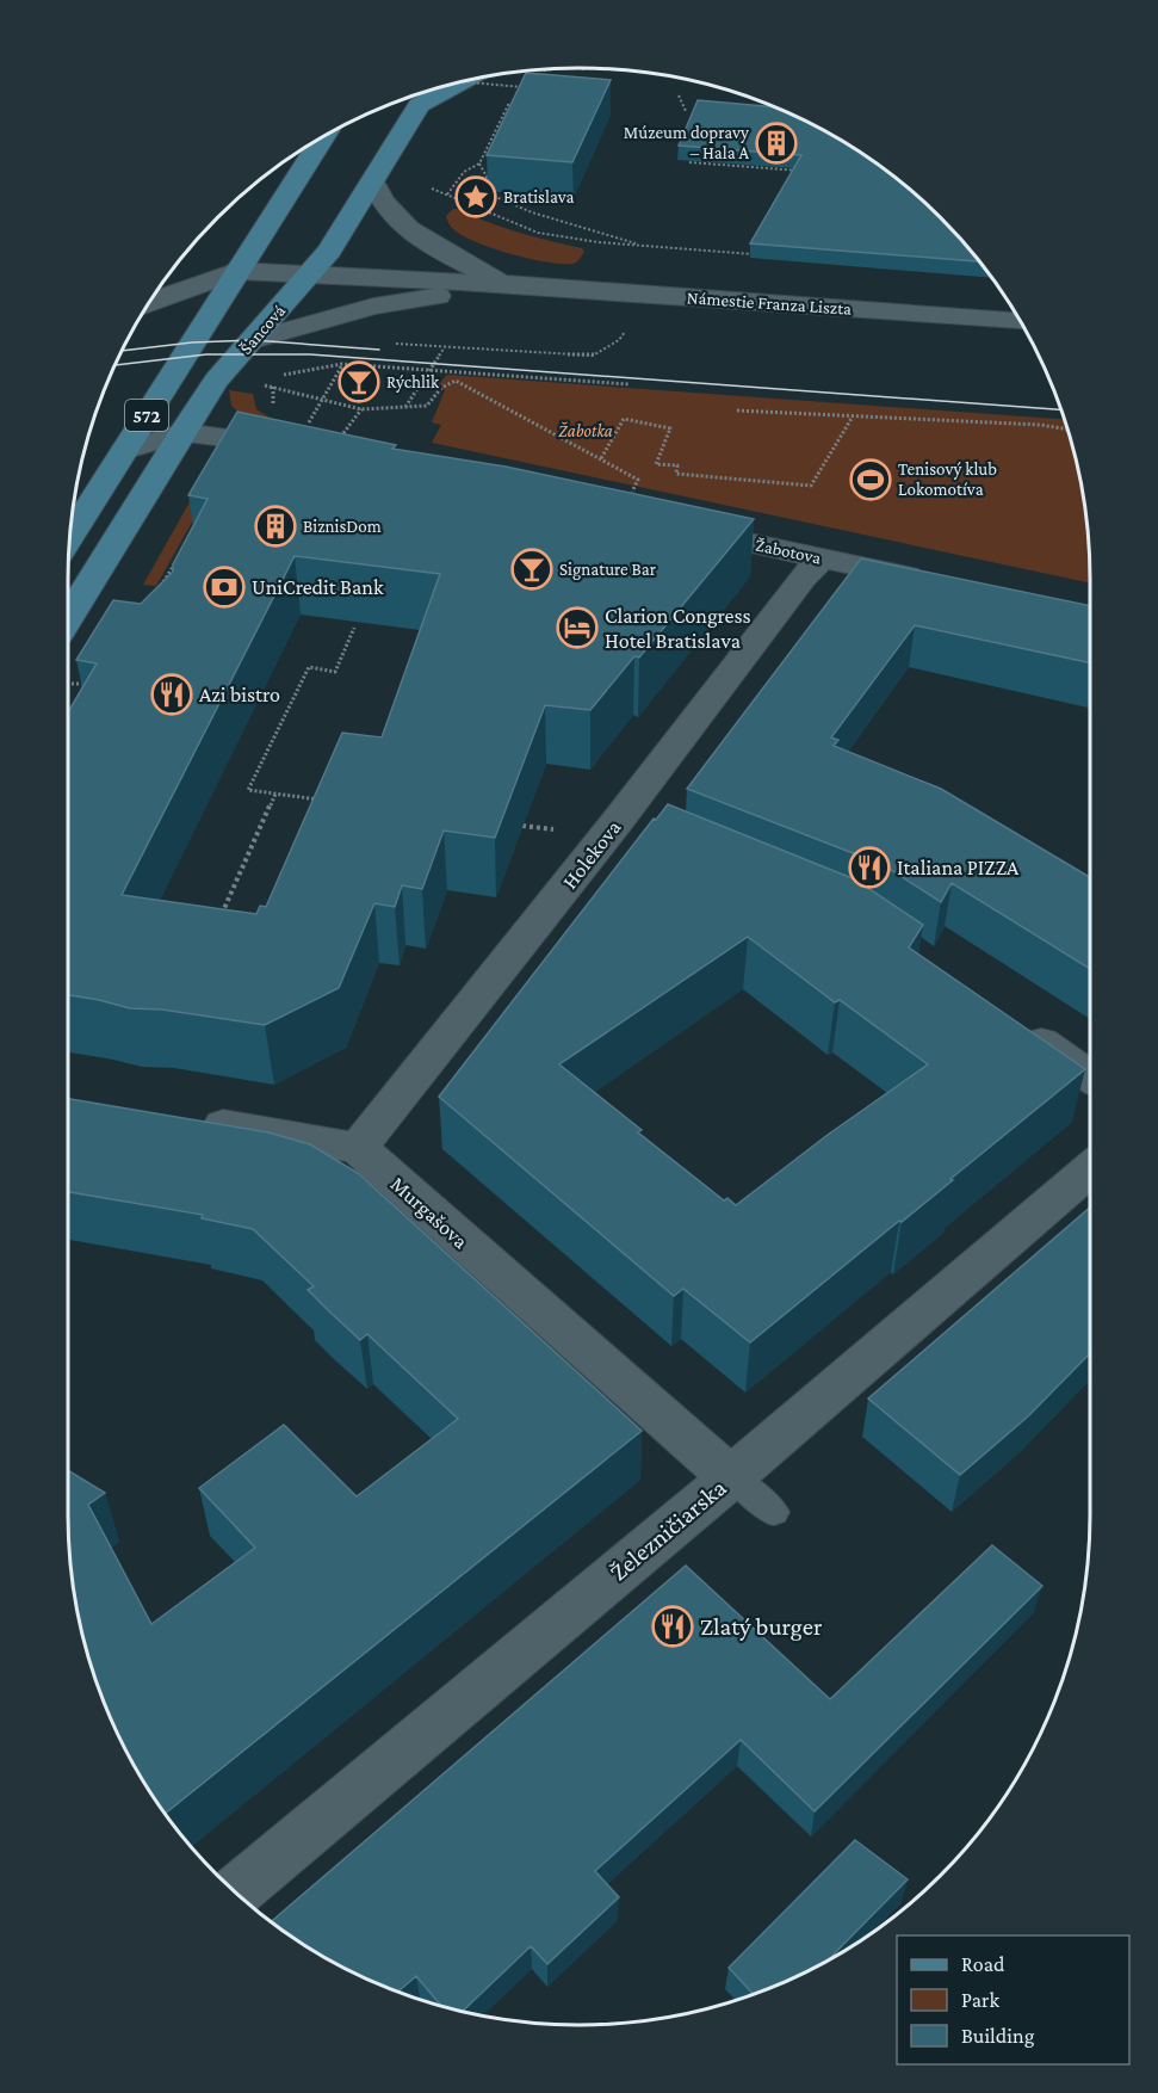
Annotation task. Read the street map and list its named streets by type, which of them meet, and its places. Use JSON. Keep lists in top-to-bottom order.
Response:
{
  "streets": {
    "main road": ["Šancová", "572"],
    "street": [
      "Námestie Franza Liszta",
      "Žabotova",
      "Holekova",
      "Murgašova",
      "Železničiarska"
    ]
  },
  "crossings": [
    ["Námestie Franza Liszta", "Šancová"],
    ["Námestie Franza Liszta", "572"],
    ["Žabotova", "Holekova"],
    ["Holekova", "Murgašova"],
    ["Murgašova", "Železničiarska"]
  ],
  "parks": ["Žabotka"],
  "places": {
    "building": ["Múzeum dopravy – Hala A", "BiznisDom"],
    "place": ["Bratislava"],
    "bar": ["Rýchlik", "Signature Bar"],
    "sports": ["Tenisový klub Lokomotíva"],
    "bank": ["UniCredit Bank"],
    "hotel": ["Clarion Congress Hotel Bratislava"],
    "restaurant": ["Azi bistro", "Italiana PIZZA", "Zlatý burger"]
  },
  "legend": ["Road", "Park", "Building"]
}
